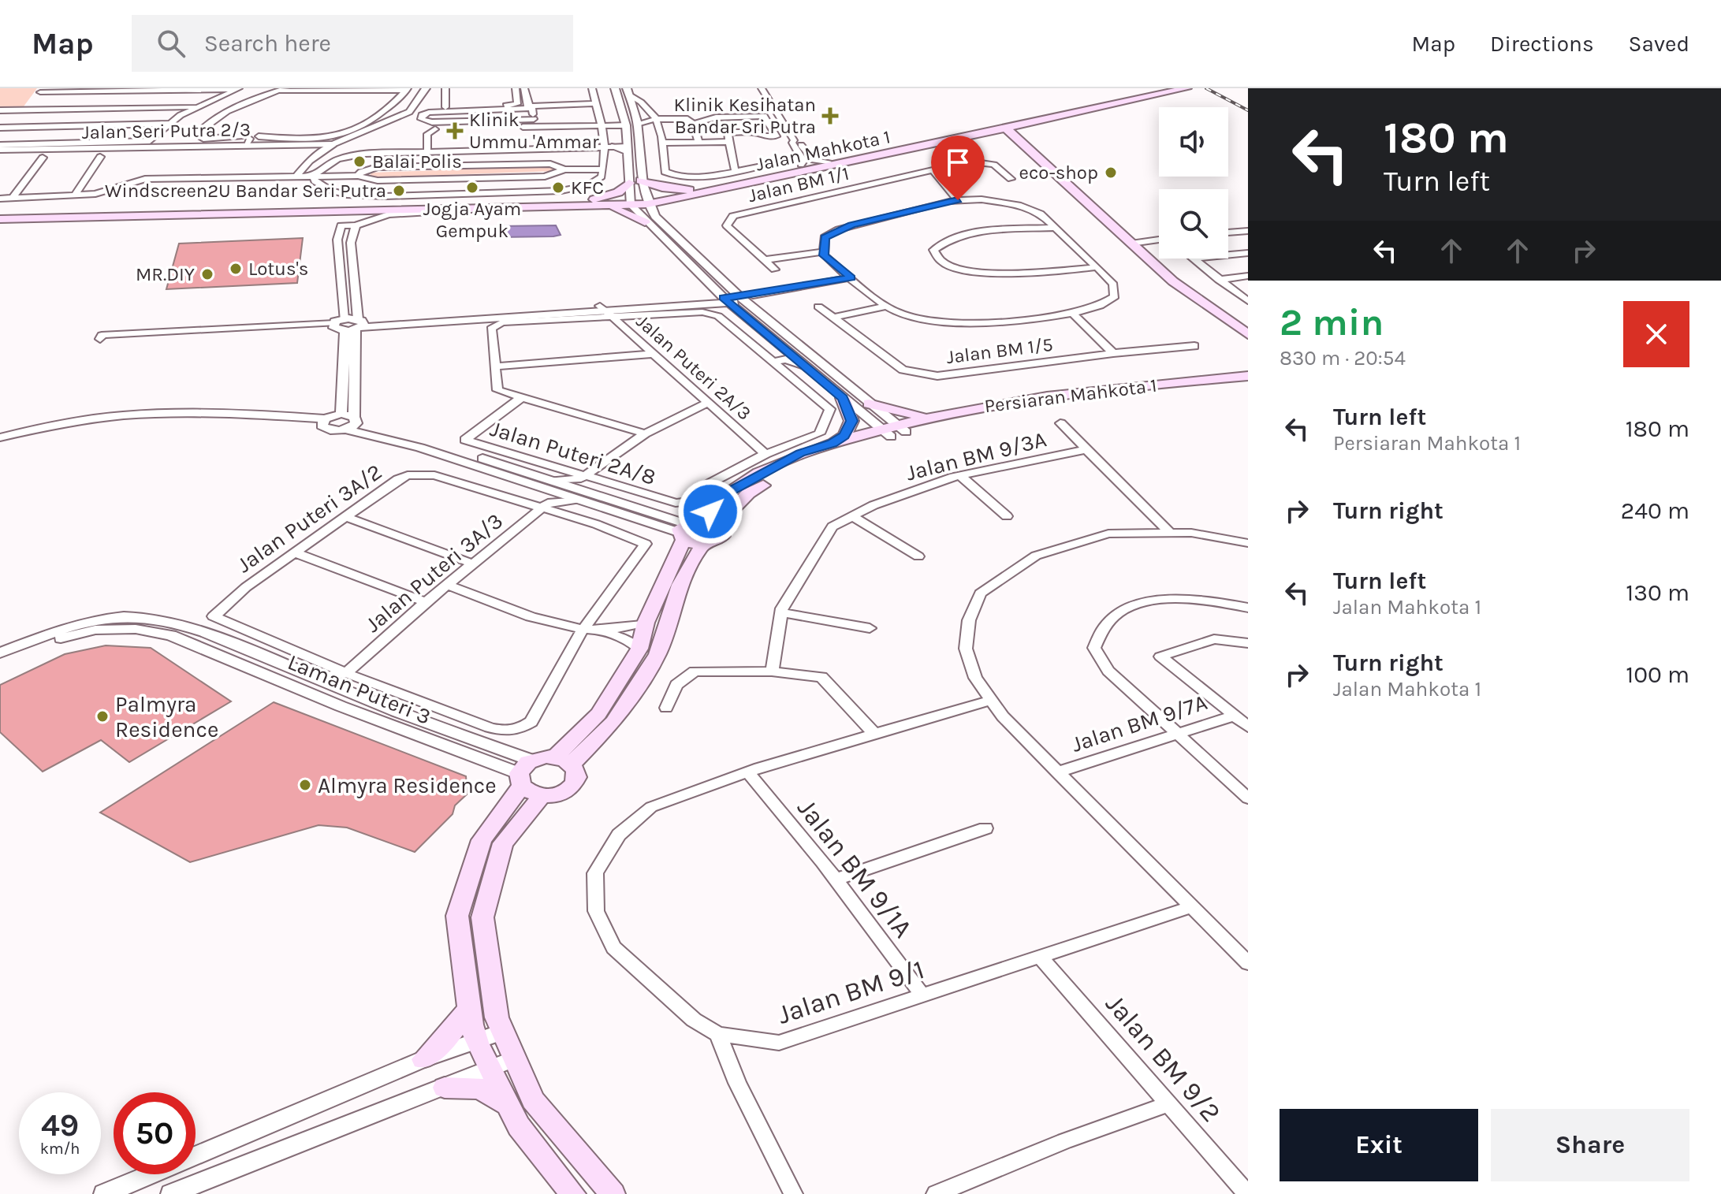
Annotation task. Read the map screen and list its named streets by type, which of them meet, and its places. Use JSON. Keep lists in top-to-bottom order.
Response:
{
  "streets": {
    "main road": ["Jalan Mahkota 1", "Persiaran Mahkota 1"],
    "street": [
      "Jalan Seri Putra 2/3",
      "Jalan BM 1/1",
      "Jalan BM 1/5",
      "Jalan Puteri 2A/3",
      "Jalan Puteri 2A/8",
      "Jalan BM 9/3A",
      "Jalan Puteri 3A/2",
      "Jalan Puteri 3A/3",
      "Laman Puteri 3",
      "Jalan BM 9/7A",
      "Jalan BM 9/1A",
      "Jalan BM 9/1",
      "Jalan BM 9/2"
    ]
  },
  "crossings": [
    ["Jalan Puteri 2A/3", "Jalan Puteri 2A/8"],
    ["Jalan Puteri 3A/2", "Jalan Puteri 3A/3"],
    ["Jalan BM 9/1A", "Jalan BM 9/1"],
    ["Jalan BM 9/1", "Jalan BM 9/2"]
  ],
  "places": {
    "health": ["Klinik Kesihatan Bandar Sri Putra", "Klinik Ummu 'Ammar"],
    "other": [
      "Balai Polis",
      "eco-shop",
      "Jogja Ayam Gempuk",
      "KFC",
      "Windscreen2U Bandar Seri Putra",
      "Lotus's",
      "MR.DIY",
      "Palmyra Residence",
      "Almyra Residence"
    ]
  },
  "page": {
    "header": "Map",
    "search": "Search here",
    "nav": ["Map", "Directions", "Saved"],
    "turn": ["180 m", "Turn left"],
    "heading": ["2 min", "830 m · 20:54"],
    "list": [
      {
        "name": "Turn left",
        "note": "Persiaran Mahkota 1",
        "value": "180 m"
      },
      {
        "name": "Turn right",
        "value": "240 m"
      },
      {
        "name": "Turn left",
        "note": "Jalan Mahkota 1",
        "value": "130 m"
      },
      {
        "name": "Turn right",
        "note": "Jalan Mahkota 1",
        "value": "100 m"
      }
    ],
    "speed": "49 km/h",
    "limit": "50",
    "buttons": ["Exit", "Share"]
  }
}
